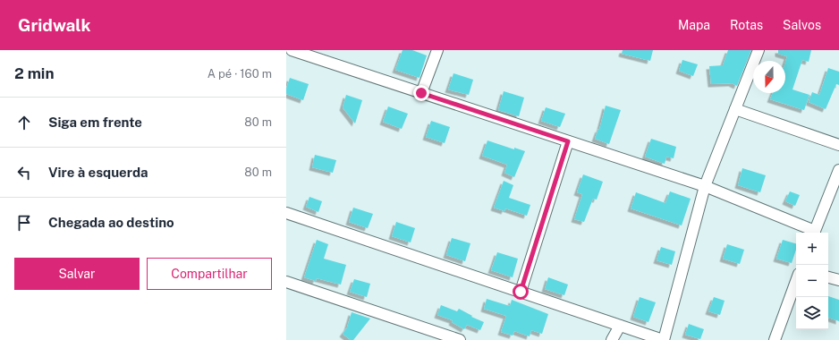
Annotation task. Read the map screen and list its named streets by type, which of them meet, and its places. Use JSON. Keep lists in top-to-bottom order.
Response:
{
  "north": "bottom",
  "page": {
    "header": "Gridwalk",
    "nav": ["Mapa", "Rotas", "Salvos"],
    "heading": ["2 min", "A pé · 160 m"],
    "list": [
      ["Siga em frente", "80 m"],
      ["Vire à esquerda", "80 m"],
      "Chegada ao destino"
    ],
    "map_buttons": ["+", "−"],
    "buttons": ["Salvar", "Compartilhar"]
  }
}
